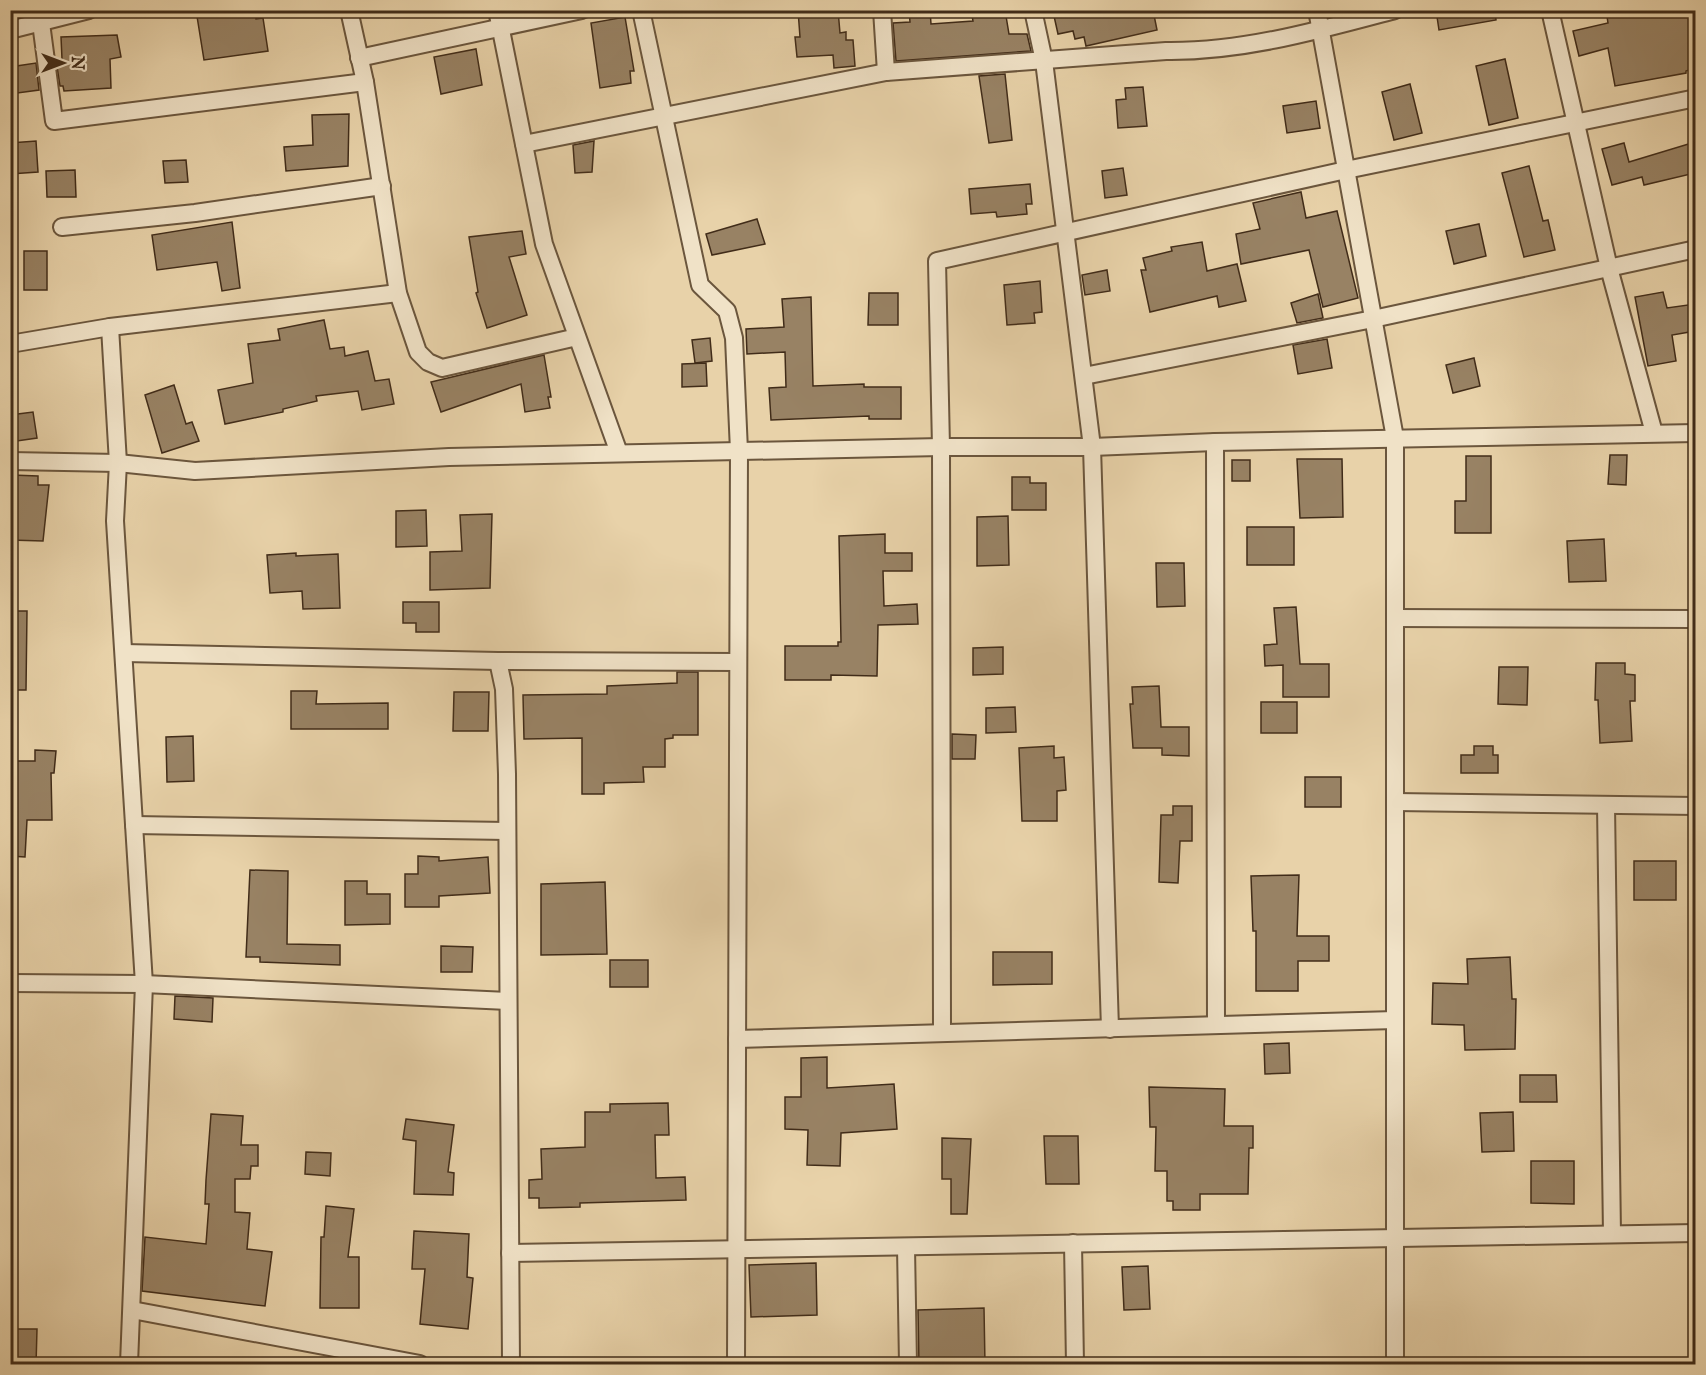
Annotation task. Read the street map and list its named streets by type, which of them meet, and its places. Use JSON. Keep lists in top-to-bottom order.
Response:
{
  "north": "right"
}
